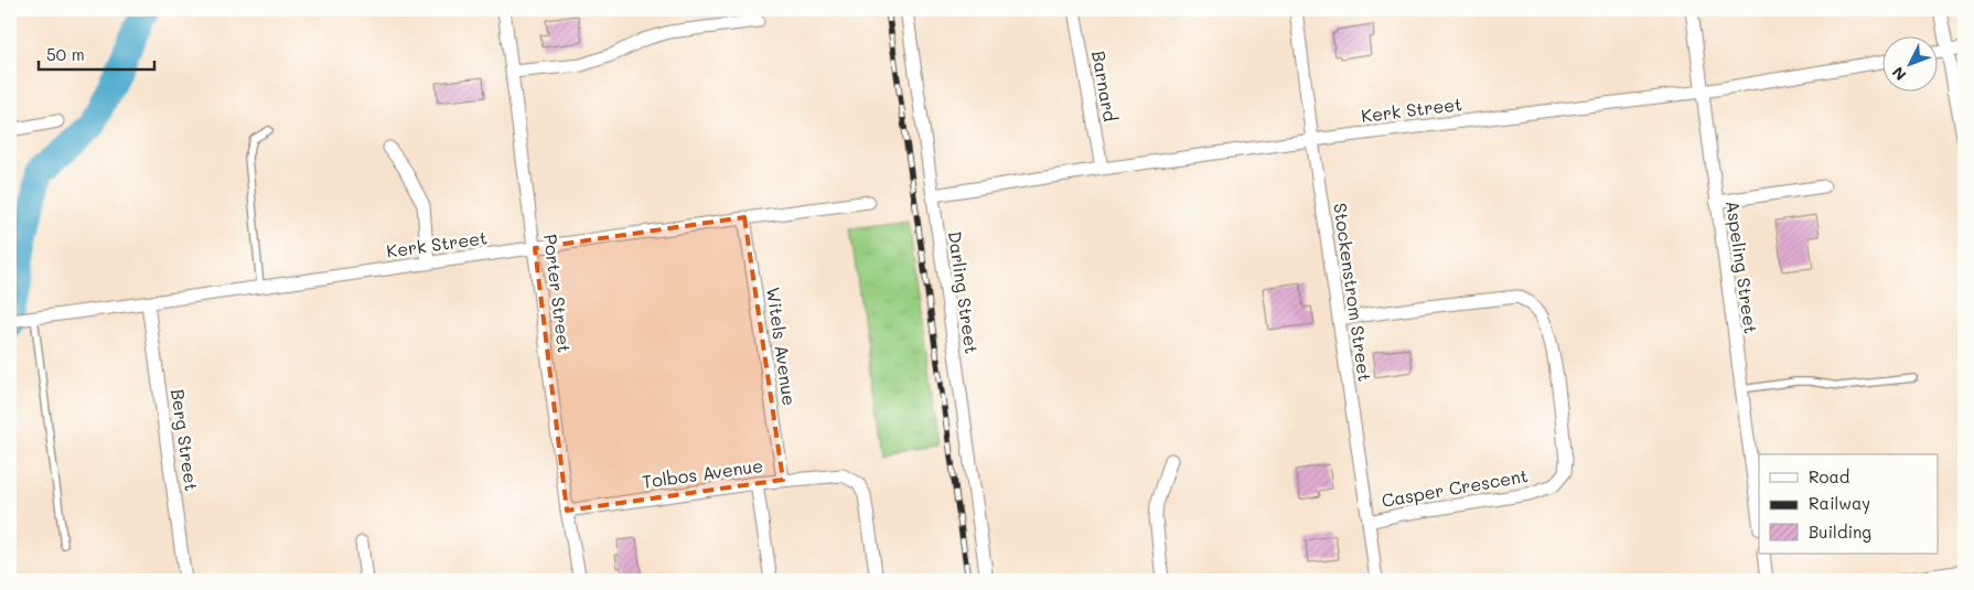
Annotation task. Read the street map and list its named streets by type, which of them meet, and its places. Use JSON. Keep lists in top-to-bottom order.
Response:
{
  "streets": {
    "street": [
      "Barnard",
      "Kerk Street",
      "Aspeling Street",
      "Darling Street",
      "Stockenstrom Street",
      "Porter Street",
      "Witels Avenue",
      "Berg Street",
      "Tolbos Avenue",
      "Casper Crescent"
    ]
  },
  "crossings": [
    ["Barnard", "Kerk Street"],
    ["Kerk Street", "Aspeling Street"],
    ["Kerk Street", "Darling Street"],
    ["Kerk Street", "Stockenstrom Street"],
    ["Kerk Street", "Porter Street"],
    ["Kerk Street", "Witels Avenue"],
    ["Kerk Street", "Berg Street"],
    ["Stockenstrom Street", "Casper Crescent"],
    ["Porter Street", "Tolbos Avenue"],
    ["Witels Avenue", "Tolbos Avenue"]
  ],
  "legend": ["Road", "Railway", "Building"],
  "scale_bar": "50 m",
  "north": "bottom left"
}
